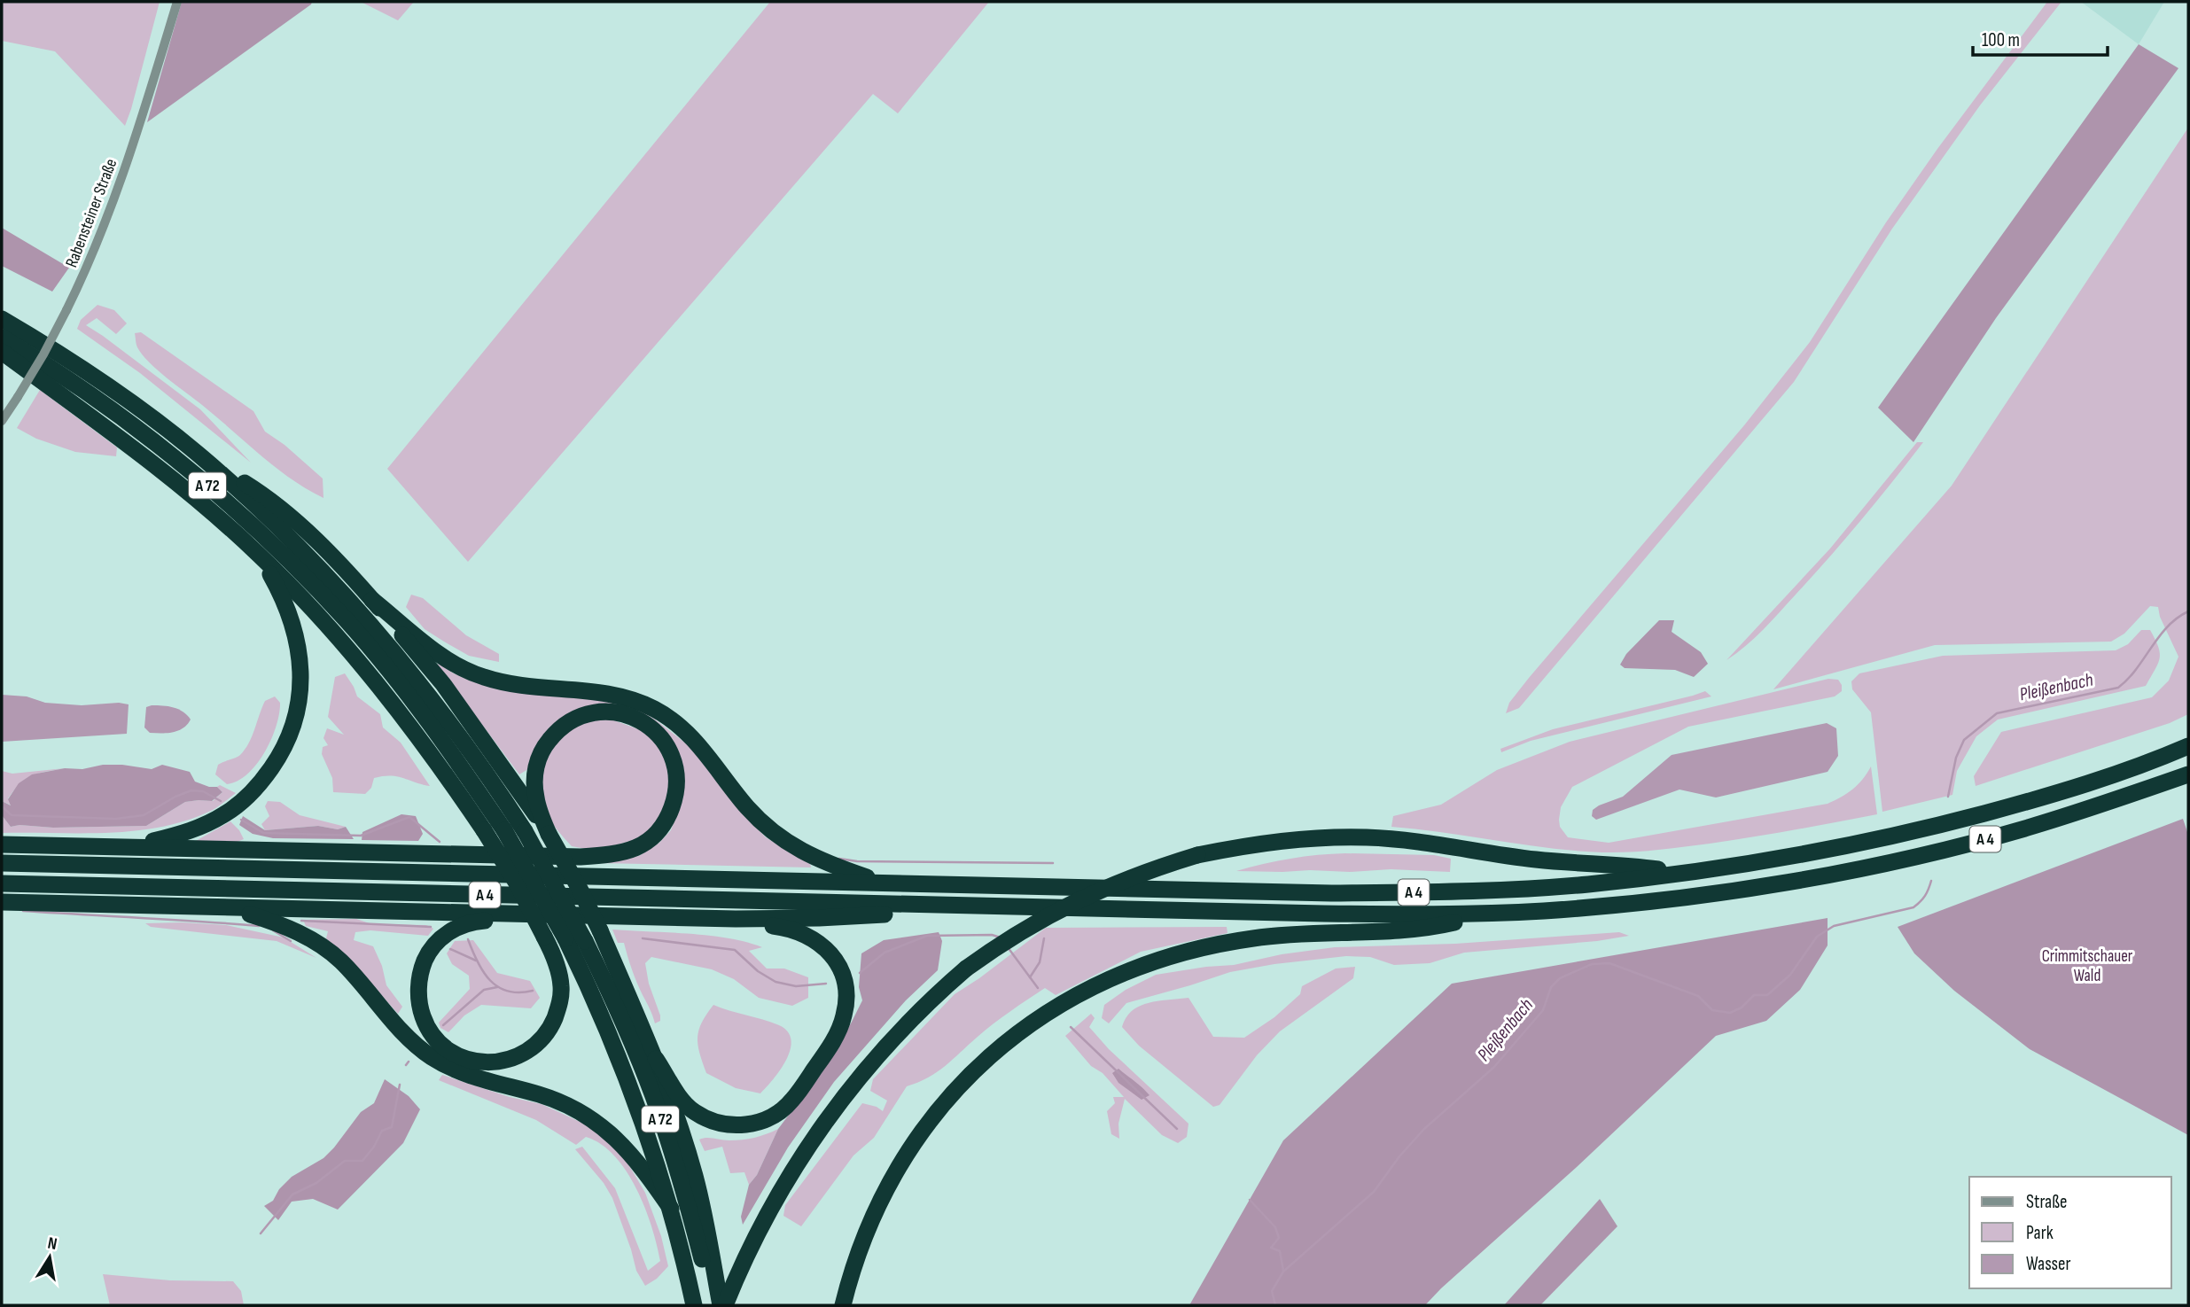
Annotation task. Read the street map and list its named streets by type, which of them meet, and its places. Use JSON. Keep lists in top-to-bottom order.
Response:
{
  "streets": {
    "highway": ["A 72", "A 4"],
    "street": ["Rabensteiner Straße"]
  },
  "water": ["Pleißenbach"],
  "parks": ["Crimmitschauer Wald"],
  "legend": ["Straße", "Park", "Wasser"],
  "scale_bar": "100 m",
  "north": "top"
}
